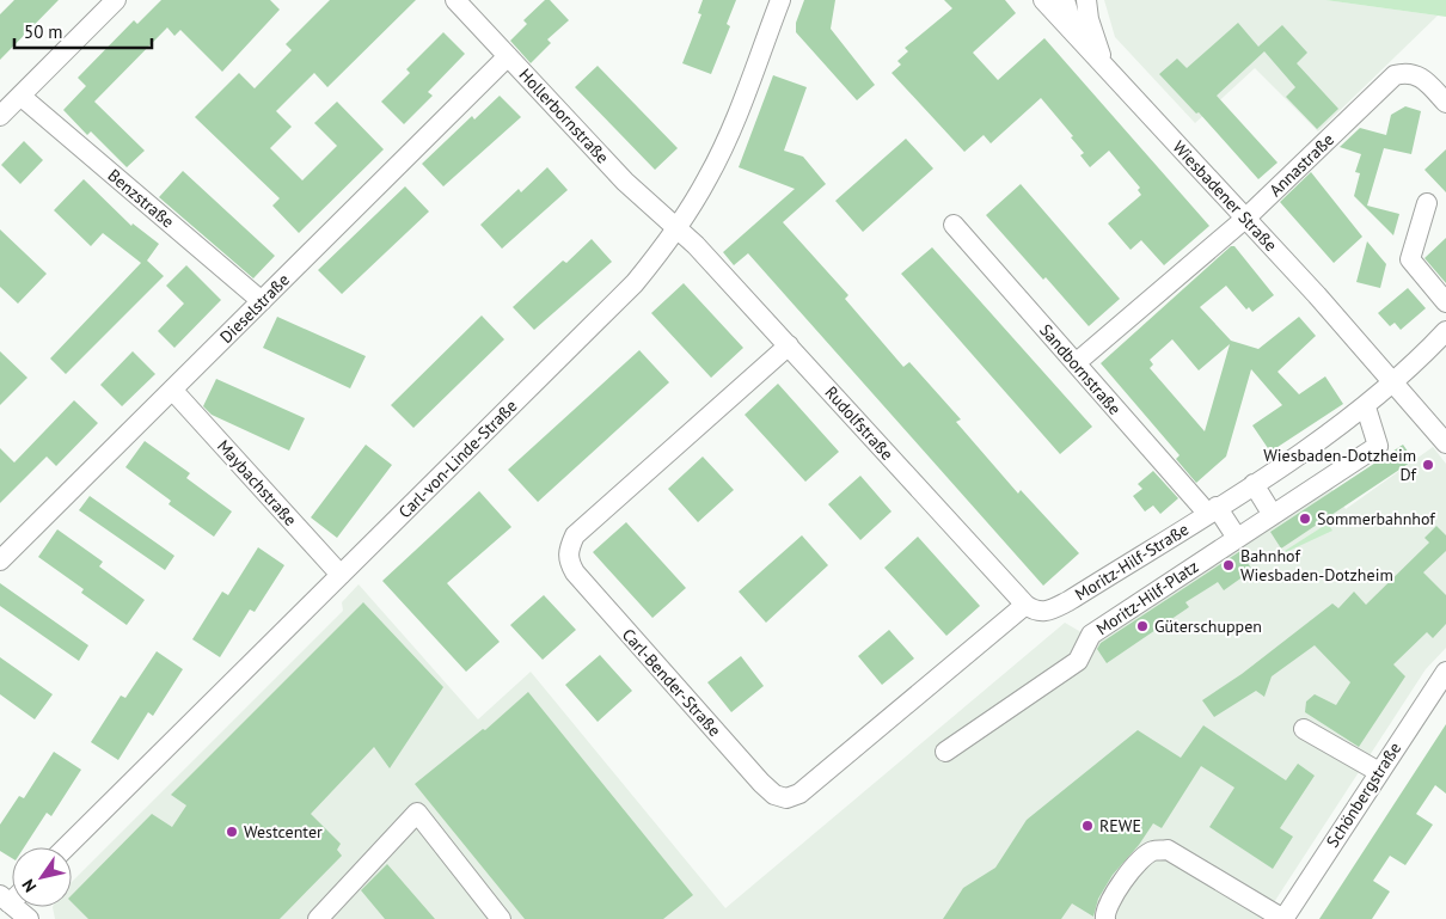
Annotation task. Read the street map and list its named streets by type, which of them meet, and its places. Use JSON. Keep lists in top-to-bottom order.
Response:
{
  "streets": {
    "street": [
      "Hollerbornstraße",
      "Annastraße",
      "Wiesbadener Straße",
      "Benzstraße",
      "Dieselstraße",
      "Sandbornstraße",
      "Rudolfstraße",
      "Carl-von-Linde-Straße",
      "Maybachstraße",
      "Moritz-Hilf-Straße",
      "Moritz-Hilf-Platz",
      "Carl-Bender-Straße",
      "Schönbergstraße"
    ]
  },
  "crossings": [
    ["Hollerbornstraße", "Dieselstraße"],
    ["Hollerbornstraße", "Rudolfstraße"],
    ["Hollerbornstraße", "Carl-von-Linde-Straße"],
    ["Annastraße", "Wiesbadener Straße"],
    ["Annastraße", "Sandbornstraße"],
    ["Wiesbadener Straße", "Moritz-Hilf-Straße"],
    ["Benzstraße", "Dieselstraße"],
    ["Dieselstraße", "Maybachstraße"],
    ["Sandbornstraße", "Moritz-Hilf-Straße"],
    ["Rudolfstraße", "Carl-von-Linde-Straße"],
    ["Rudolfstraße", "Moritz-Hilf-Straße"],
    ["Rudolfstraße", "Carl-Bender-Straße"],
    ["Carl-von-Linde-Straße", "Maybachstraße"]
  ],
  "places": [
    "Wiesbaden-Dotzheim Df",
    "Sommerbahnhof",
    "Bahnhof Wiesbaden-Dotzheim",
    "Güterschuppen",
    "REWE",
    "Westcenter"
  ],
  "scale_bar": "50 m",
  "north": "bottom left"
}
